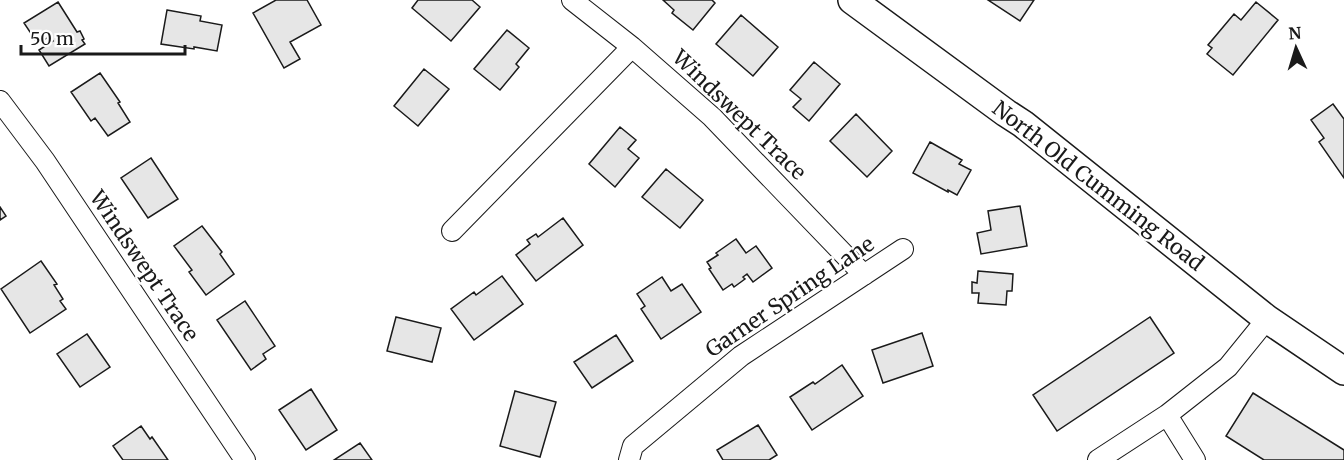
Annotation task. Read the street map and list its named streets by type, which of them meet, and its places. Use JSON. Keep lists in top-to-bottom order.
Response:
{
  "streets": {
    "street": ["Windswept Trace", "North Old Cumming Road", "Garner Spring Lane"]
  },
  "crossings": [
    ["Windswept Trace", "Garner Spring Lane"]
  ],
  "scale_bar": "50 m",
  "north": "top"
}
